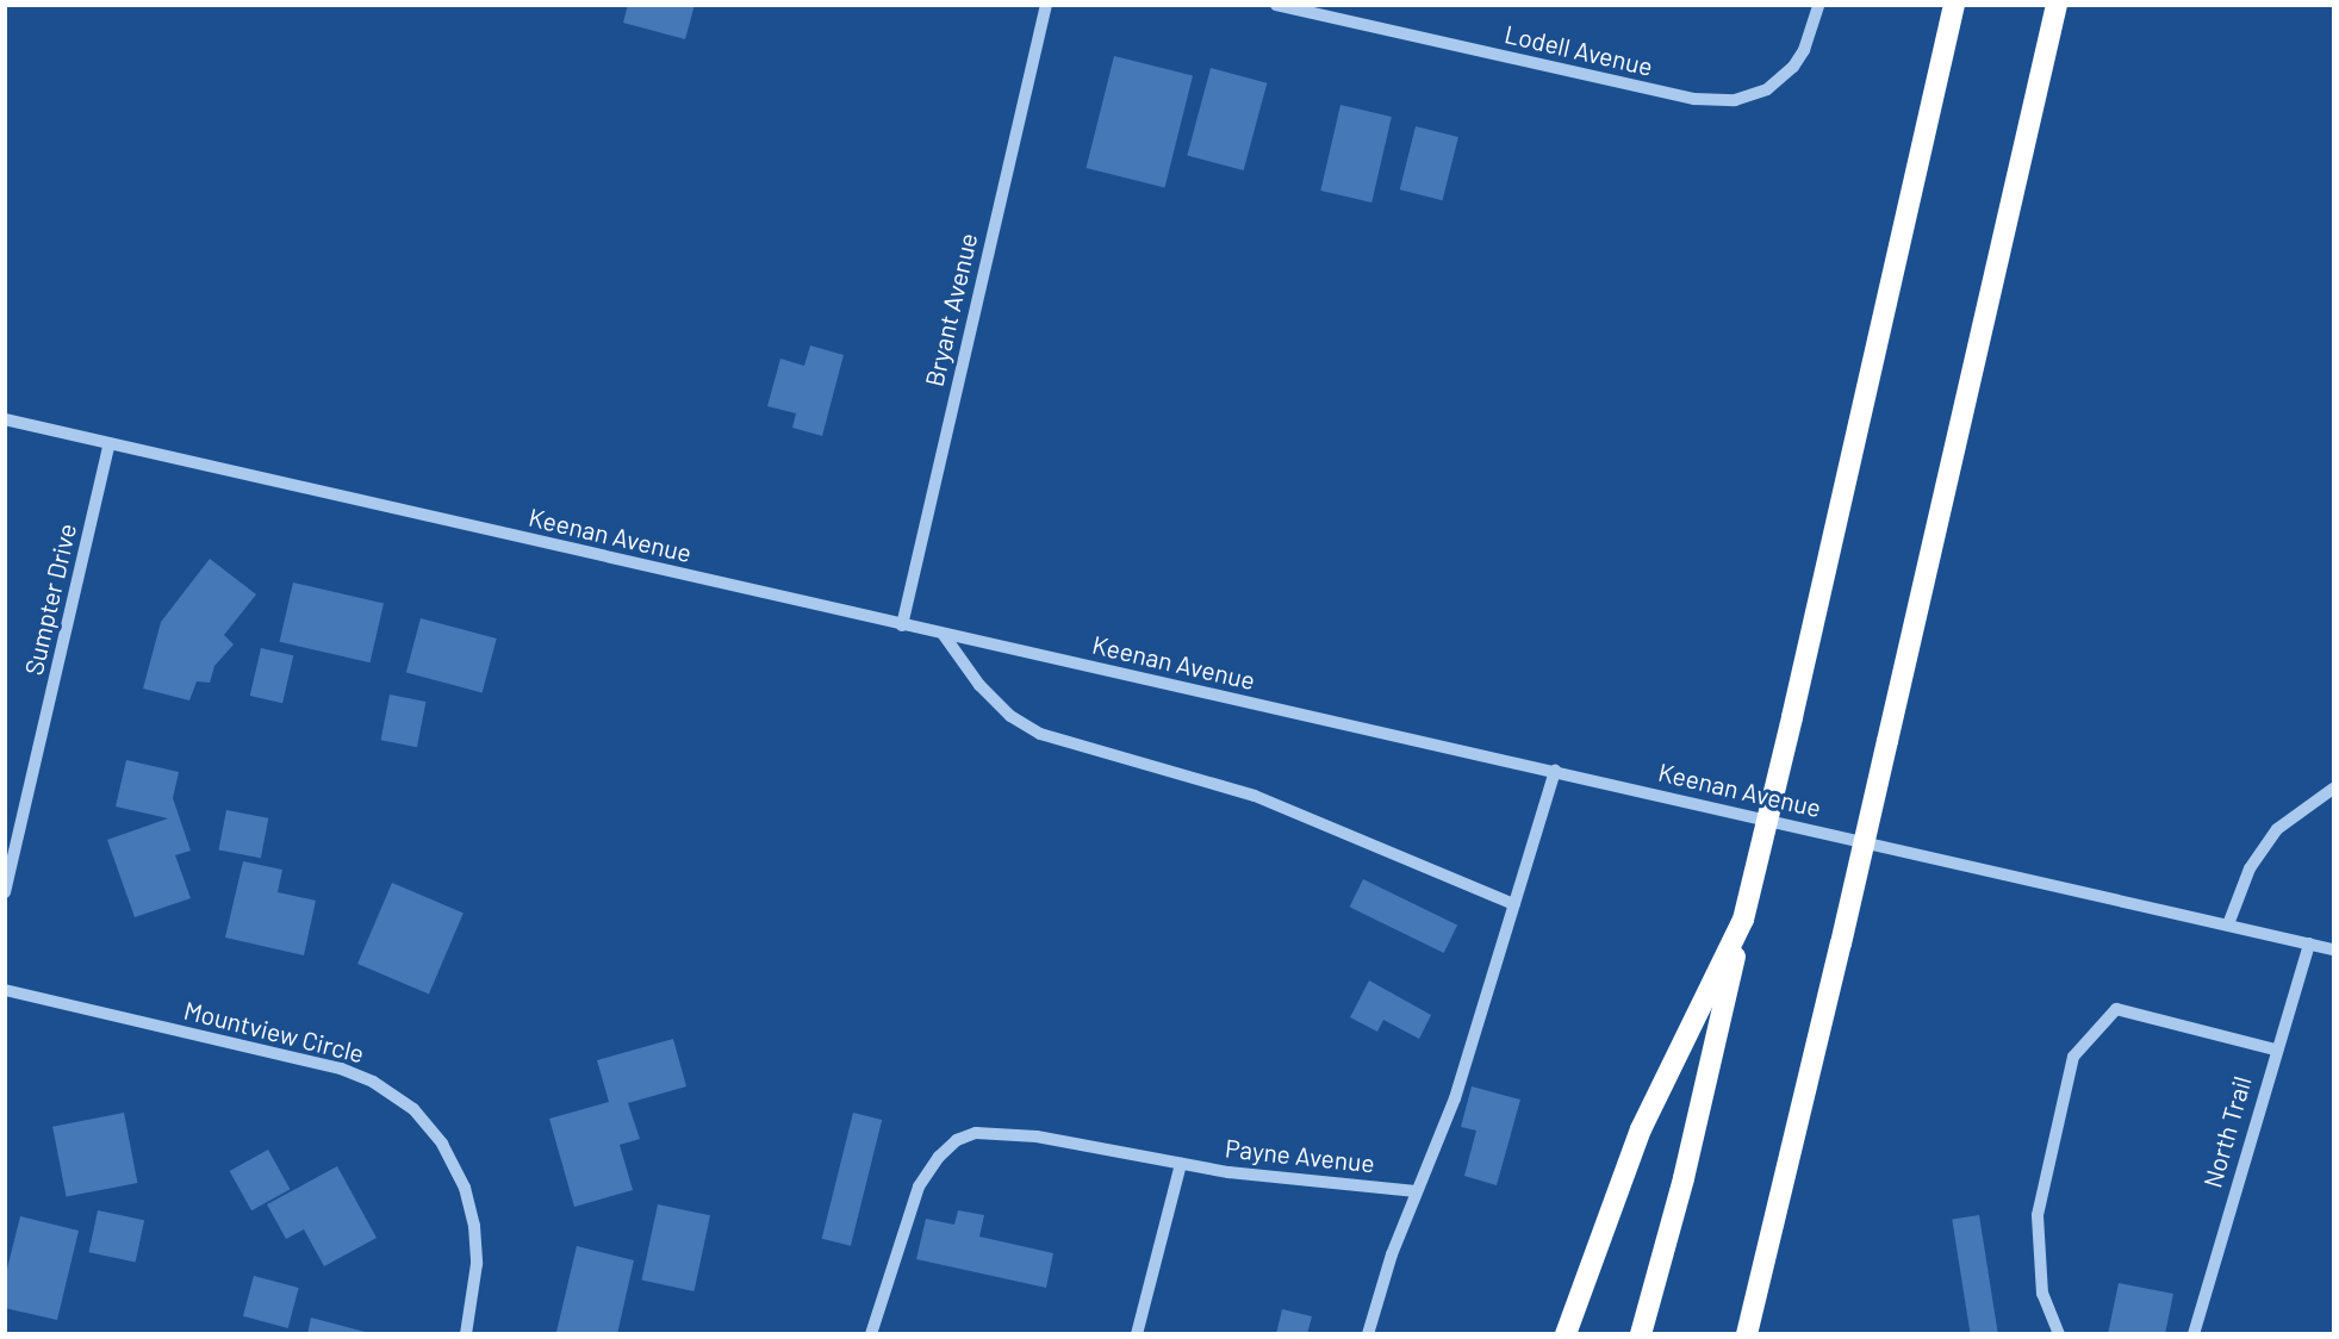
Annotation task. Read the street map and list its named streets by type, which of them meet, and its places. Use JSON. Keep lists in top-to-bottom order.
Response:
{
  "streets": {
    "street": [
      "Lodell Avenue",
      "Bryant Avenue",
      "Keenan Avenue",
      "Sumpter Drive",
      "Mountview Circle",
      "North Trail",
      "Payne Avenue"
    ]
  },
  "crossings": [
    ["Bryant Avenue", "Keenan Avenue"],
    ["Keenan Avenue", "Sumpter Drive"],
    ["Keenan Avenue", "North Trail"]
  ]
}
